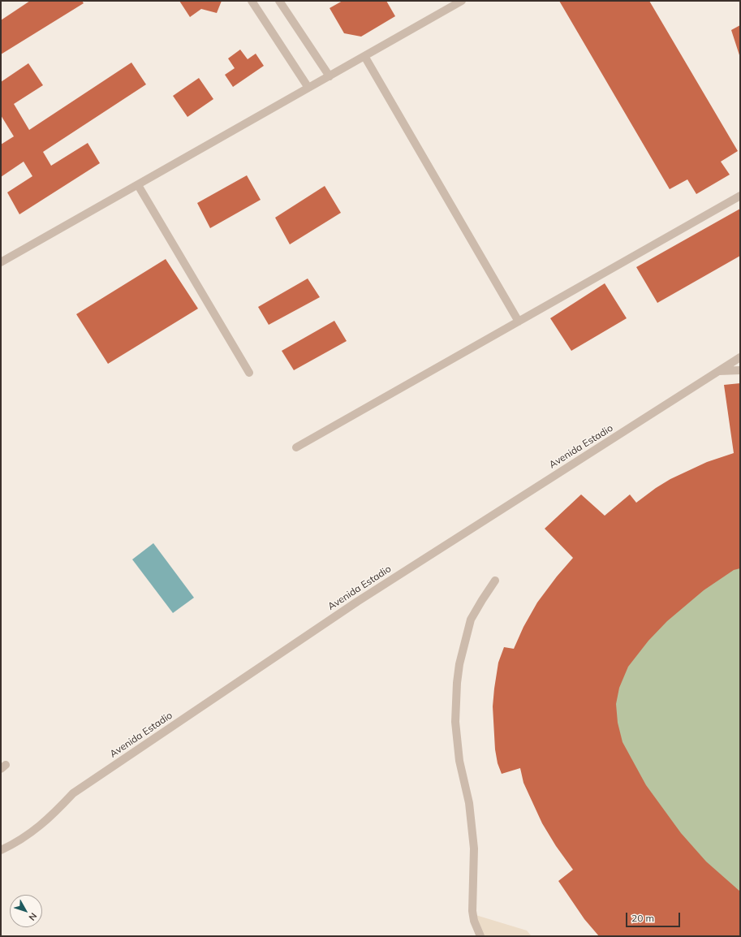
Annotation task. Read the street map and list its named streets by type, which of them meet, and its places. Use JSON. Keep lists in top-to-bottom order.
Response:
{
  "streets": {
    "street": ["Avenida Estadio"]
  },
  "scale_bar": "20 m",
  "north": "bottom right"
}
